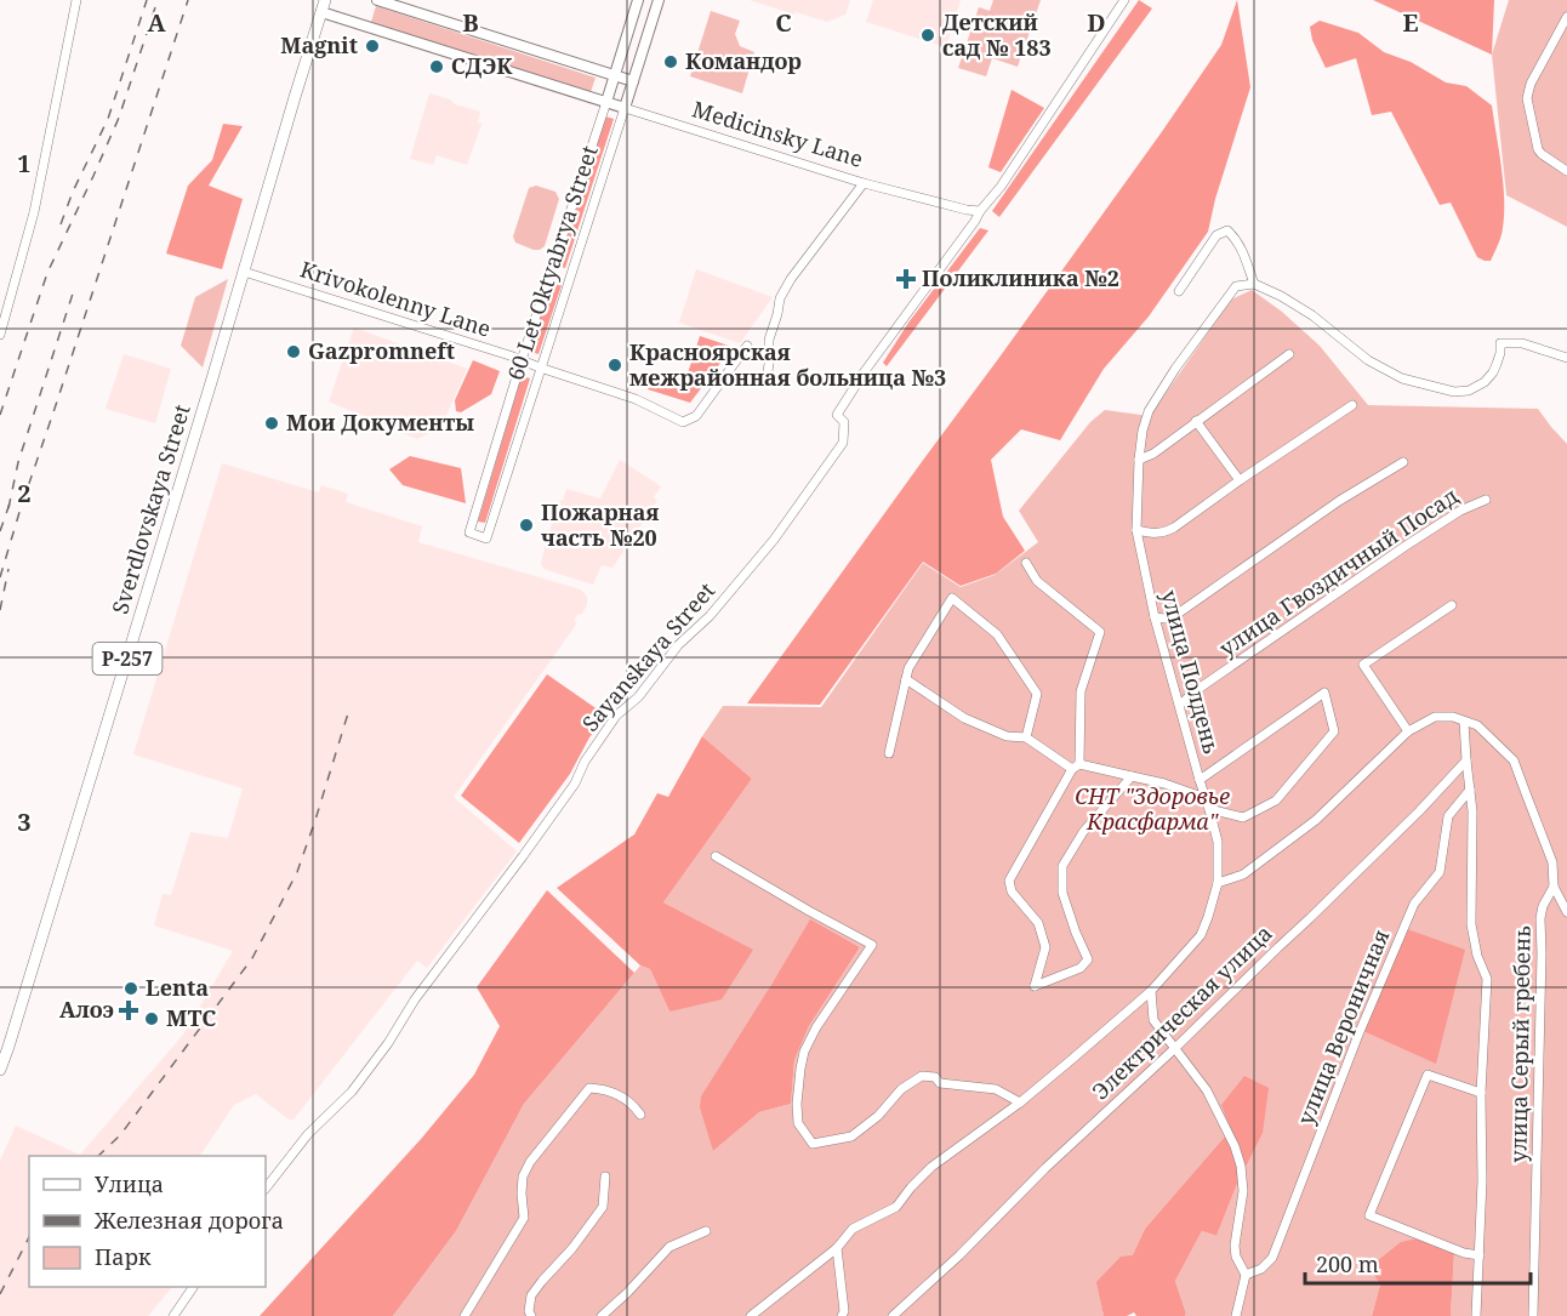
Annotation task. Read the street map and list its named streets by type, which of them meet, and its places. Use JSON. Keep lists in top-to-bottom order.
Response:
{
  "streets": {
    "highway": ["Sverdlovskaya Street", "Р-257"],
    "main road": ["Medicinsky Lane", "60 Let Oktyabrya Street"],
    "street": [
      "Krivokolenny Lane",
      "улица Гвоздичный Посад",
      "Sayanskaya Street",
      "улица Полдень",
      "Электрическая улица",
      "улица Вероничная",
      "улица Серый гребень"
    ]
  },
  "crossings": [
    ["Medicinsky Lane", "60 Let Oktyabrya Street"],
    ["Medicinsky Lane", "Sverdlovskaya Street"],
    ["Medicinsky Lane", "Sayanskaya Street"],
    ["60 Let Oktyabrya Street", "Krivokolenny Lane"],
    ["Krivokolenny Lane", "Sverdlovskaya Street"],
    ["улица Гвоздичный Посад", "улица Полдень"]
  ],
  "parks": ["СНТ \"Здоровье Красфарма\""],
  "places": {
    "other": [
      "Детский сад № 183",
      "Magnit",
      "Командор",
      "СДЭК",
      "Gazpromneft",
      "Красноярская межрайонная больница №3",
      "Мои Документы",
      "Пожарная часть №20",
      "Lenta",
      "МТС"
    ],
    "health": ["Поликлиника №2", "Алоэ"]
  },
  "legend": ["Улица", "Железная дорога", "Парк"],
  "scale_bar": "200 m",
  "grid": {
    "columns": [
      "A",
      "B",
      "C",
      "D",
      "E"
    ],
    "rows": ["1", "2", "3"]
  }
}
